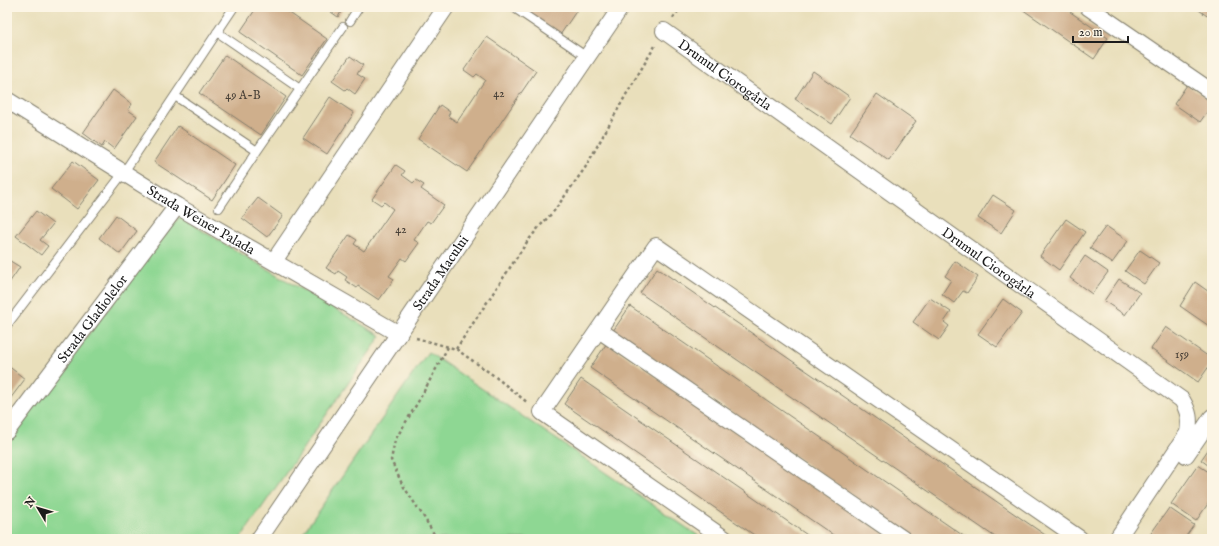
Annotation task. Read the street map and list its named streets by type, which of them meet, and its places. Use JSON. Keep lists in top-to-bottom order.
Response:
{
  "streets": {
    "street": [
      "Drumul Ciorogârla",
      "Strada Weiner Palada",
      "Strada Macului",
      "Strada Gladiolelor"
    ]
  },
  "crossings": [
    ["Strada Weiner Palada", "Strada Macului"],
    ["Strada Weiner Palada", "Strada Gladiolelor"]
  ],
  "house_numbers": [
    "42",
    "49 A-B",
    "42",
    "159"
  ],
  "scale_bar": "20 m",
  "north": "top left"
}
